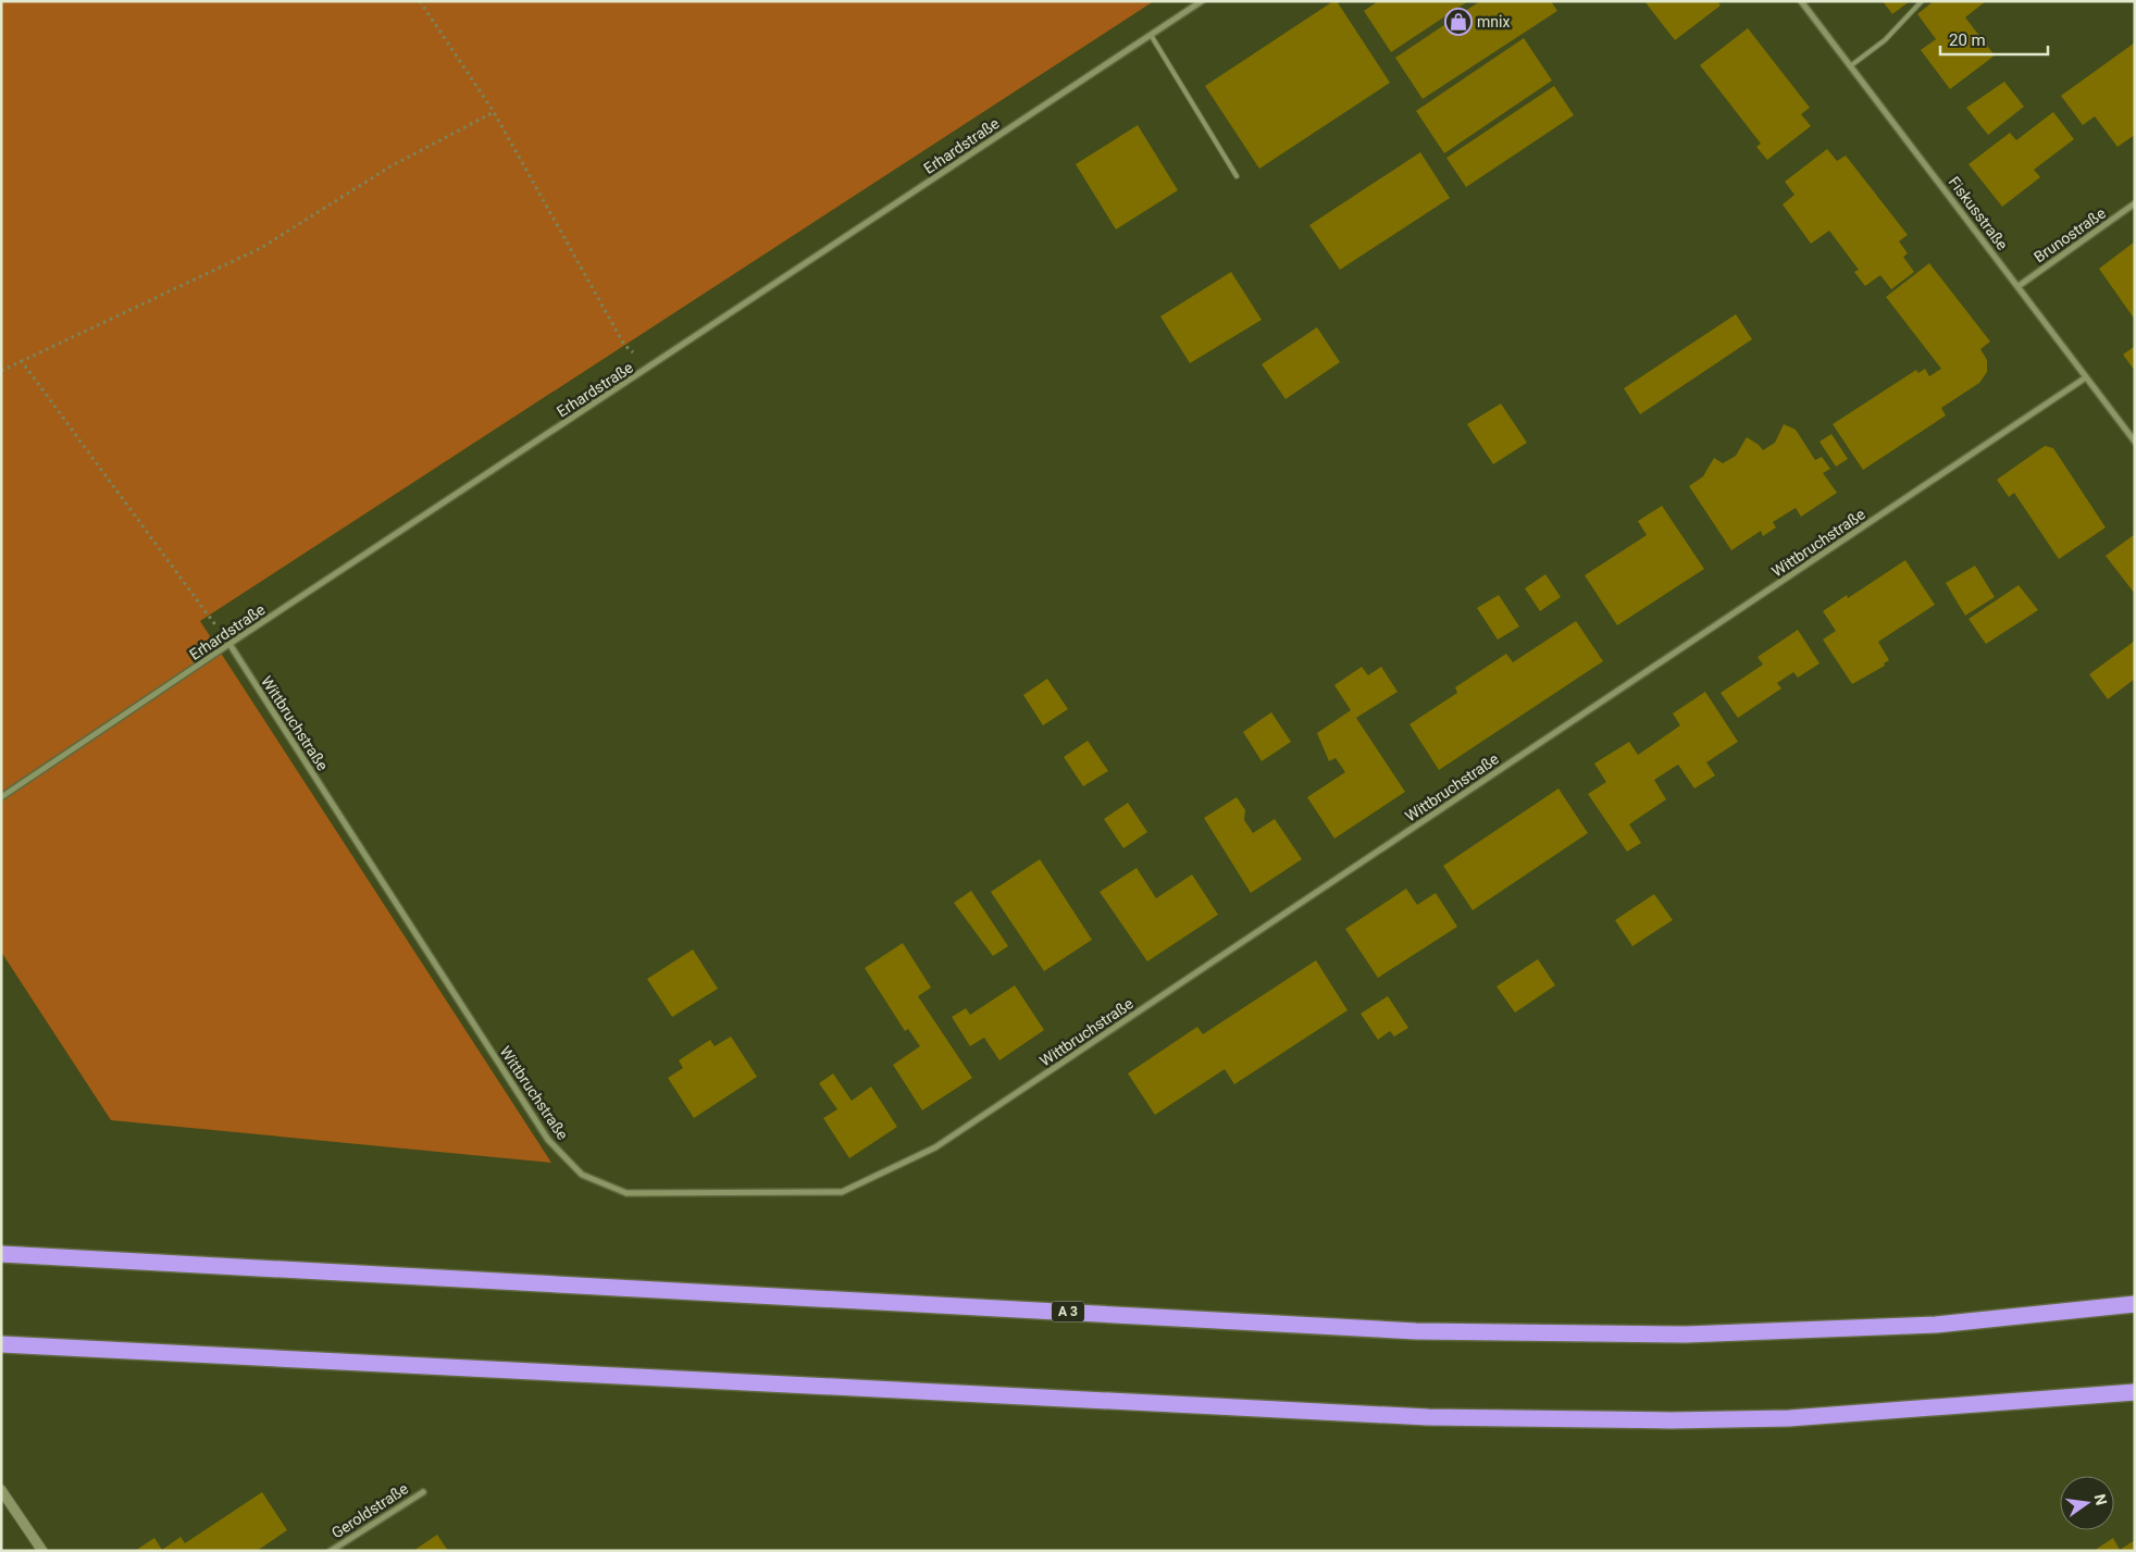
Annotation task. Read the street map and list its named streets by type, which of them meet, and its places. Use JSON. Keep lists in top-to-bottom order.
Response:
{
  "streets": {
    "highway": ["A 3"],
    "street": [
      "Erhardstraße",
      "Fiskusstraße",
      "Brunostraße",
      "Wittbruchstraße",
      "Geroldstraße"
    ]
  },
  "crossings": [
    ["Erhardstraße", "Wittbruchstraße"],
    ["Fiskusstraße", "Brunostraße"],
    ["Fiskusstraße", "Wittbruchstraße"]
  ],
  "places": {
    "shop": ["mnix"]
  },
  "scale_bar": "20 m",
  "north": "right"
}
